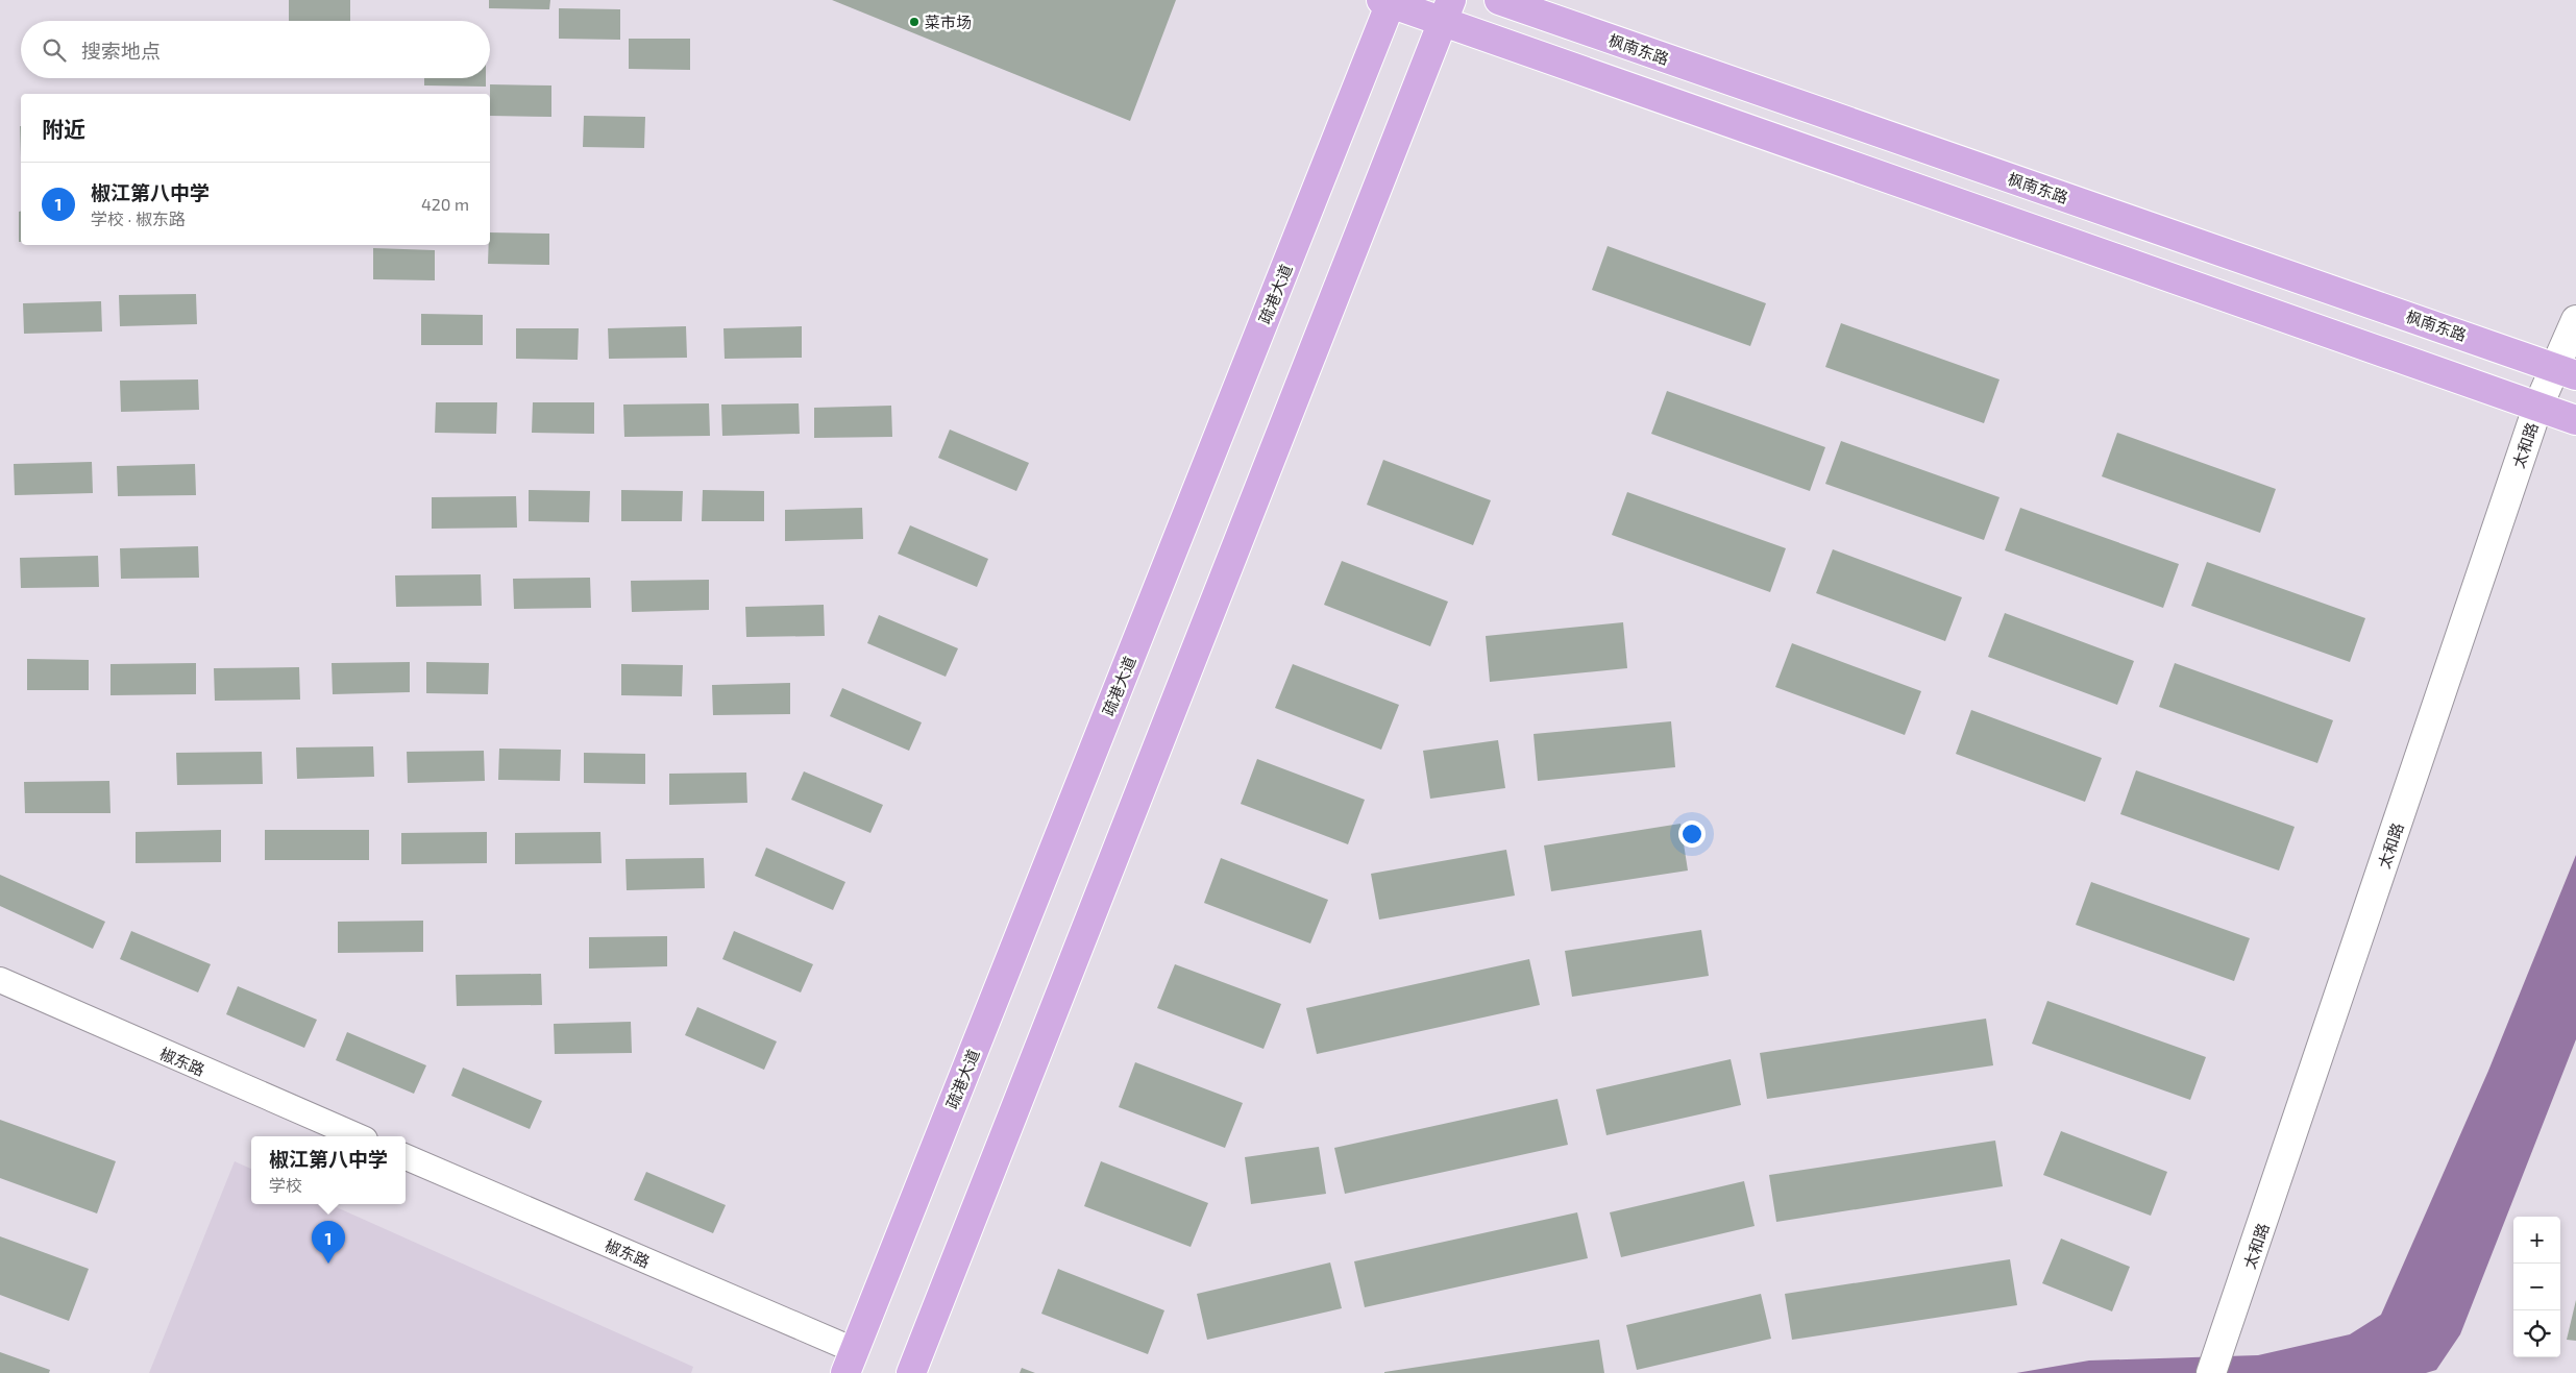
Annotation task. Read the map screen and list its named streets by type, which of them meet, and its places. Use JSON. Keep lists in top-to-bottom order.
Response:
{
  "streets": {
    "main road": ["枫南东路", "疏港大道"],
    "street": ["太和路", "椒东路"]
  },
  "crossings": [
    ["枫南东路", "太和路"],
    ["疏港大道", "椒东路"]
  ],
  "places": ["菜市场"],
  "page": {
    "search": "搜索地点",
    "heading": "附近",
    "list": [
      {
        "mark": "1",
        "name": "椒江第八中学",
        "note": "学校 · 椒东路",
        "value": "420 m"
      }
    ],
    "popup": ["椒江第八中学", "学校"],
    "map_buttons": ["+", "−"],
    "pins": "1"
  }
}
